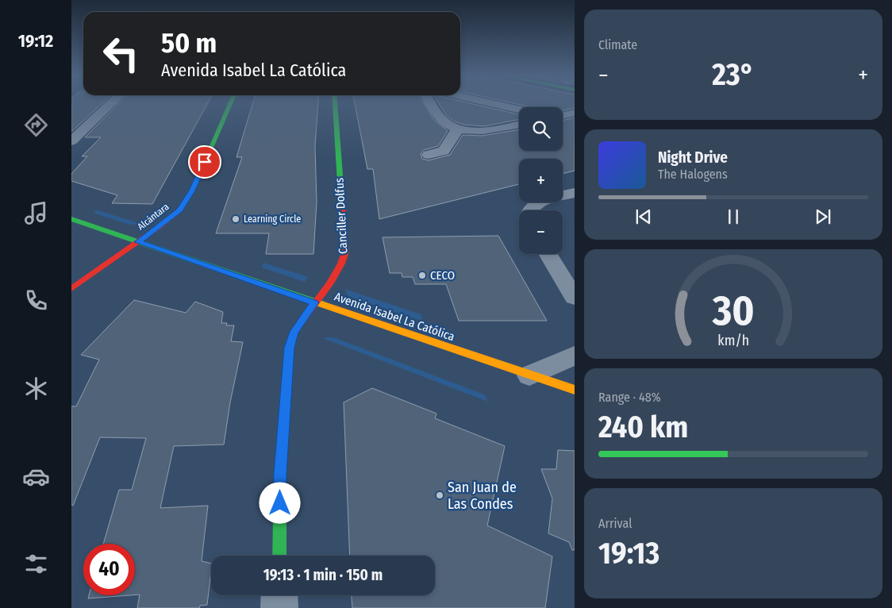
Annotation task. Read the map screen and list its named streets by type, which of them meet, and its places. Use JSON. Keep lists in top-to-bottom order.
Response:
{
  "streets": {
    "street": ["Canciller Dolfus", "Alcántara", "Avenida Isabel La Católica"]
  },
  "crossings": [
    ["Canciller Dolfus", "Avenida Isabel La Católica"],
    ["Alcántara", "Avenida Isabel La Católica"]
  ],
  "places": ["Learning Circle", "CECO", "San Juan de Las Condes"],
  "page": {
    "tabs": "19:12",
    "tile": [
      "Climate",
      ["Range · 48%", "240 km"],
      ["Arrival", "19:13"]
    ],
    "turn": ["50 m", "Avenida Isabel La Católica"],
    "heat": ["−", "23°", "+"],
    "map_buttons": ["+", "−"],
    "song": ["Night Drive", "The Halogens"],
    "limit": "40",
    "trip": "19:13 · 1 min · 150 m",
    "gauge": ["30", "km/h"]
  }
}
